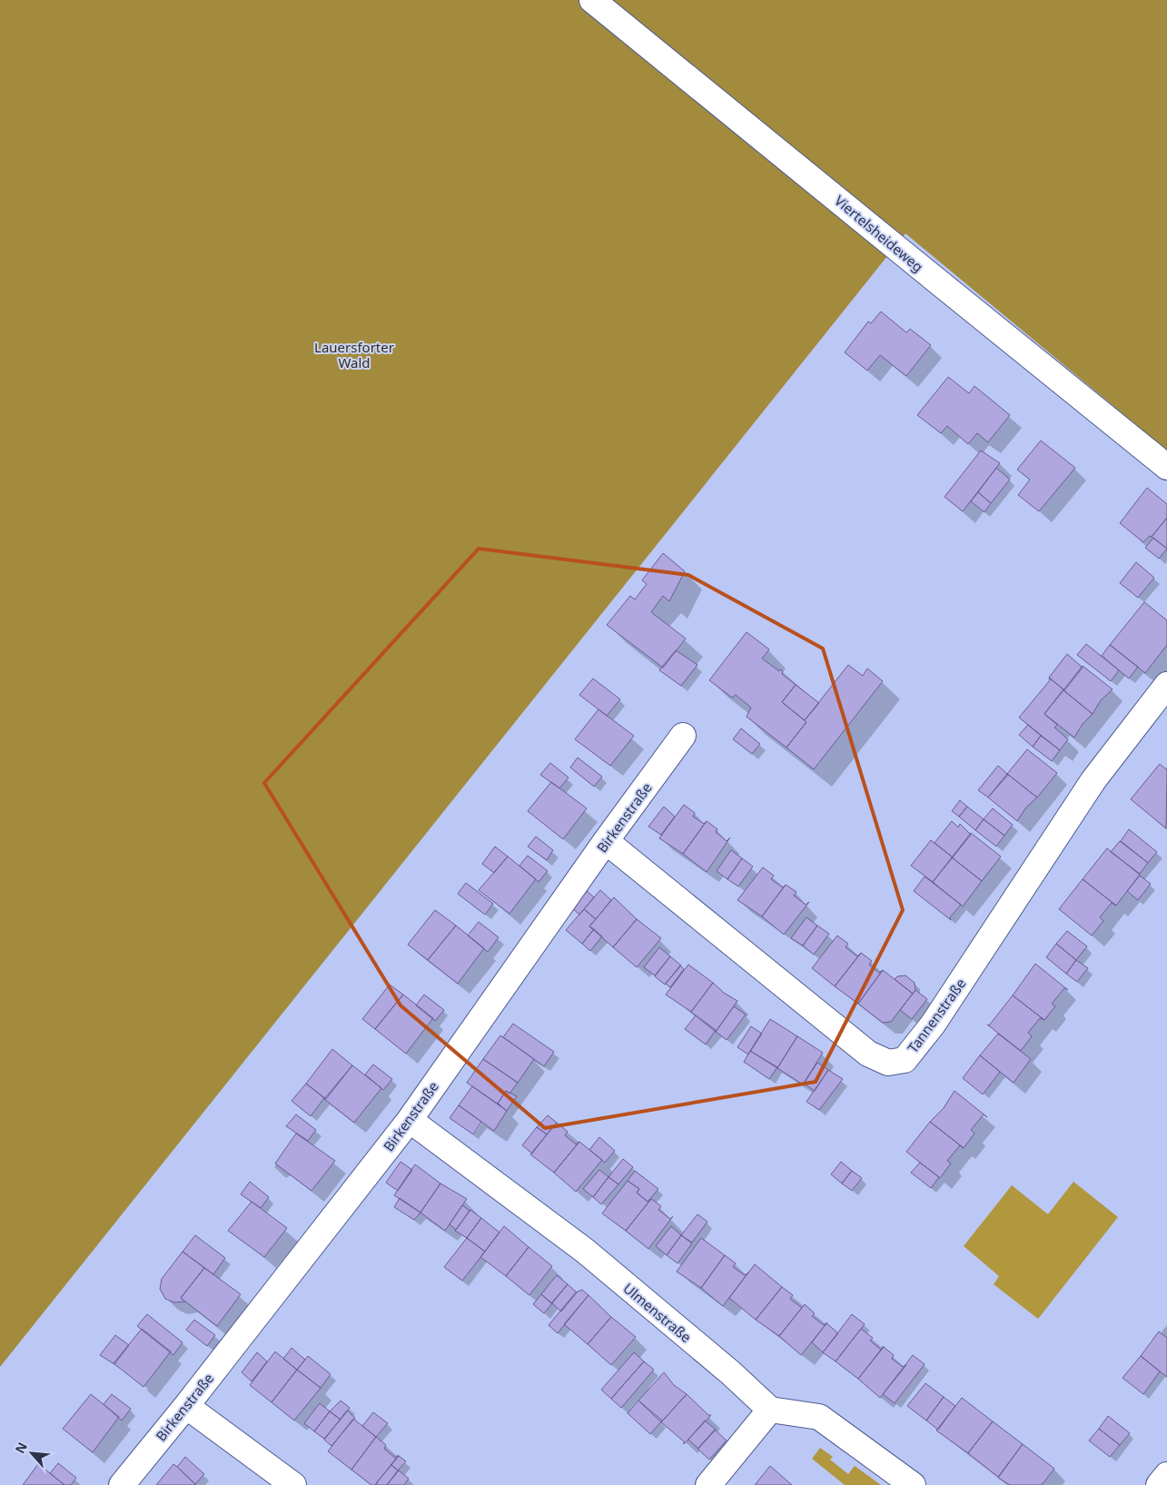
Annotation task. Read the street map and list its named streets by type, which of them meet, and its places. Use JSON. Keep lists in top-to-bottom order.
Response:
{
  "streets": {
    "street": [
      "Viertelsheideweg",
      "Birkenstraße",
      "Tannenstraße",
      "Ulmenstraße"
    ]
  },
  "crossings": [
    ["Birkenstraße", "Tannenstraße"],
    ["Birkenstraße", "Ulmenstraße"]
  ],
  "parks": ["Lauersforter Wald"],
  "north": "top left"
}
